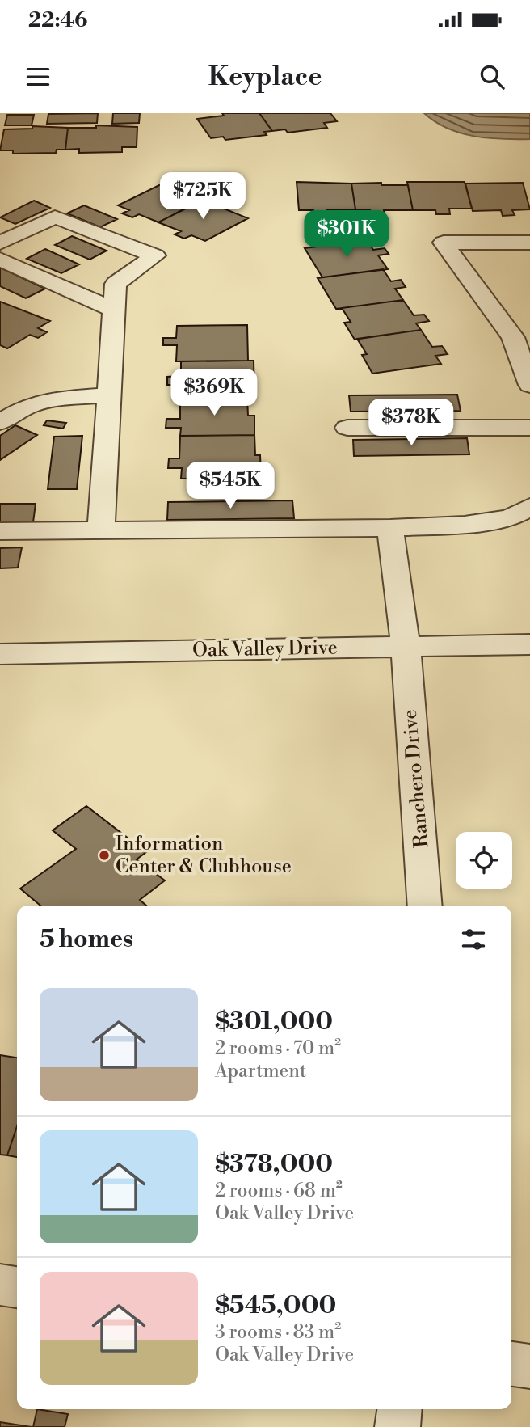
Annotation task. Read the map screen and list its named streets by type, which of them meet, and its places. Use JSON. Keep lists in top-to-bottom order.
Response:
{
  "streets": {
    "street": ["Oak Valley Drive", "Ranchero Drive"]
  },
  "crossings": [
    ["Oak Valley Drive", "Ranchero Drive"]
  ],
  "places": ["Information Center & Clubhouse"],
  "page": {
    "status": "22:46",
    "header": "Keyplace",
    "price": [
      "$725K",
      "$301K",
      "$369K",
      "$378K",
      "$545K"
    ],
    "heading": "5 homes",
    "list": [
      {
        "name": "$301,000",
        "note": "2 rooms · 70 m² · Apartment"
      },
      {
        "name": "$378,000",
        "note": "2 rooms · 68 m² · Oak Valley Drive"
      },
      {
        "name": "$545,000",
        "note": "3 rooms · 83 m² · Oak Valley Drive"
      }
    ]
  }
}
